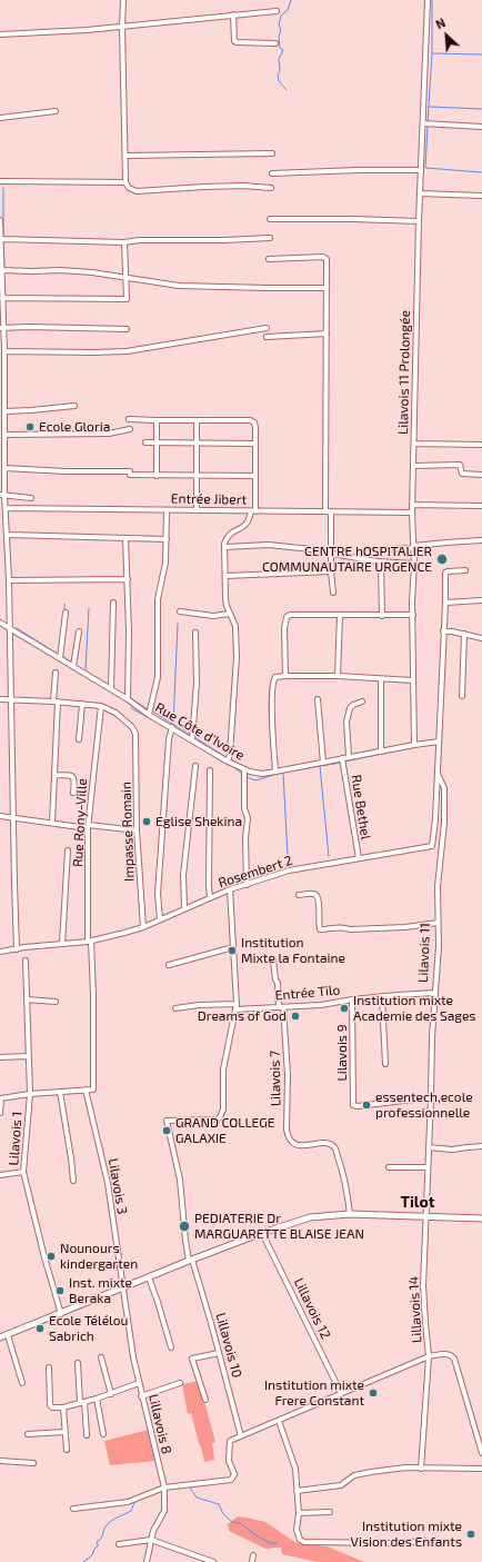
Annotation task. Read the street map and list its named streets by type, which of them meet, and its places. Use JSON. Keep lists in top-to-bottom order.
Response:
{
  "streets": {
    "street": [
      "Lilavois 11 Prolongée",
      "Entrée Jibert",
      "Rue Côte d'Ivoire",
      "Rue Bethel",
      "Rue Rony-Ville",
      "Impasse Romain",
      "Rosembert 2",
      "Lilavois 11",
      "Entrée Tilo",
      "Lilavois 9",
      "Lilavois 7",
      "Lilavois 1",
      "Lilavois 3",
      "Lillavois 12",
      "Lillavois 14",
      "Lillavois 10",
      "Lillavois 8"
    ]
  },
  "crossings": [
    ["Lilavois 11 Prolongée", "Entrée Jibert"],
    ["Lilavois 11 Prolongée", "Rue Côte d'Ivoire"],
    ["Rue Côte d'Ivoire", "Rue Bethel"],
    ["Rue Bethel", "Rosembert 2"],
    ["Rue Rony-Ville", "Impasse Romain"],
    ["Rue Rony-Ville", "Rosembert 2"],
    ["Rue Rony-Ville", "Lilavois 3"],
    ["Impasse Romain", "Rosembert 2"],
    ["Rosembert 2", "Lilavois 11"],
    ["Lilavois 11", "Entrée Tilo"],
    ["Lilavois 11", "Lilavois 9"],
    ["Lilavois 11", "Lillavois 14"],
    ["Entrée Tilo", "Lilavois 9"],
    ["Entrée Tilo", "Lilavois 7"],
    ["Entrée Tilo", "Lillavois 10"],
    ["Lilavois 3", "Lillavois 8"]
  ],
  "districts": ["Tilot"],
  "places": [
    "Ecole Gloria",
    "CENTRE hOSPITALIER COMMUNAUTAIRE URGENCE",
    "Eglise Shekina",
    "Institution Mixte la Fontaine",
    "Institution mixte Academie des Sages",
    "Dreams of God",
    "essentech,ecole professionnelle",
    "GRAND COLLEGE GALAXIE",
    "PEDIATERIE Dr MARGUARETTE BLAISE JEAN",
    "Nounours kindergarten",
    "Inst. mixte Beraka",
    "Ecole Télélou Sabrich",
    "Institution mixte Frere Constant",
    "Institution mixte Vision des Enfants"
  ],
  "north": "top left"
}
